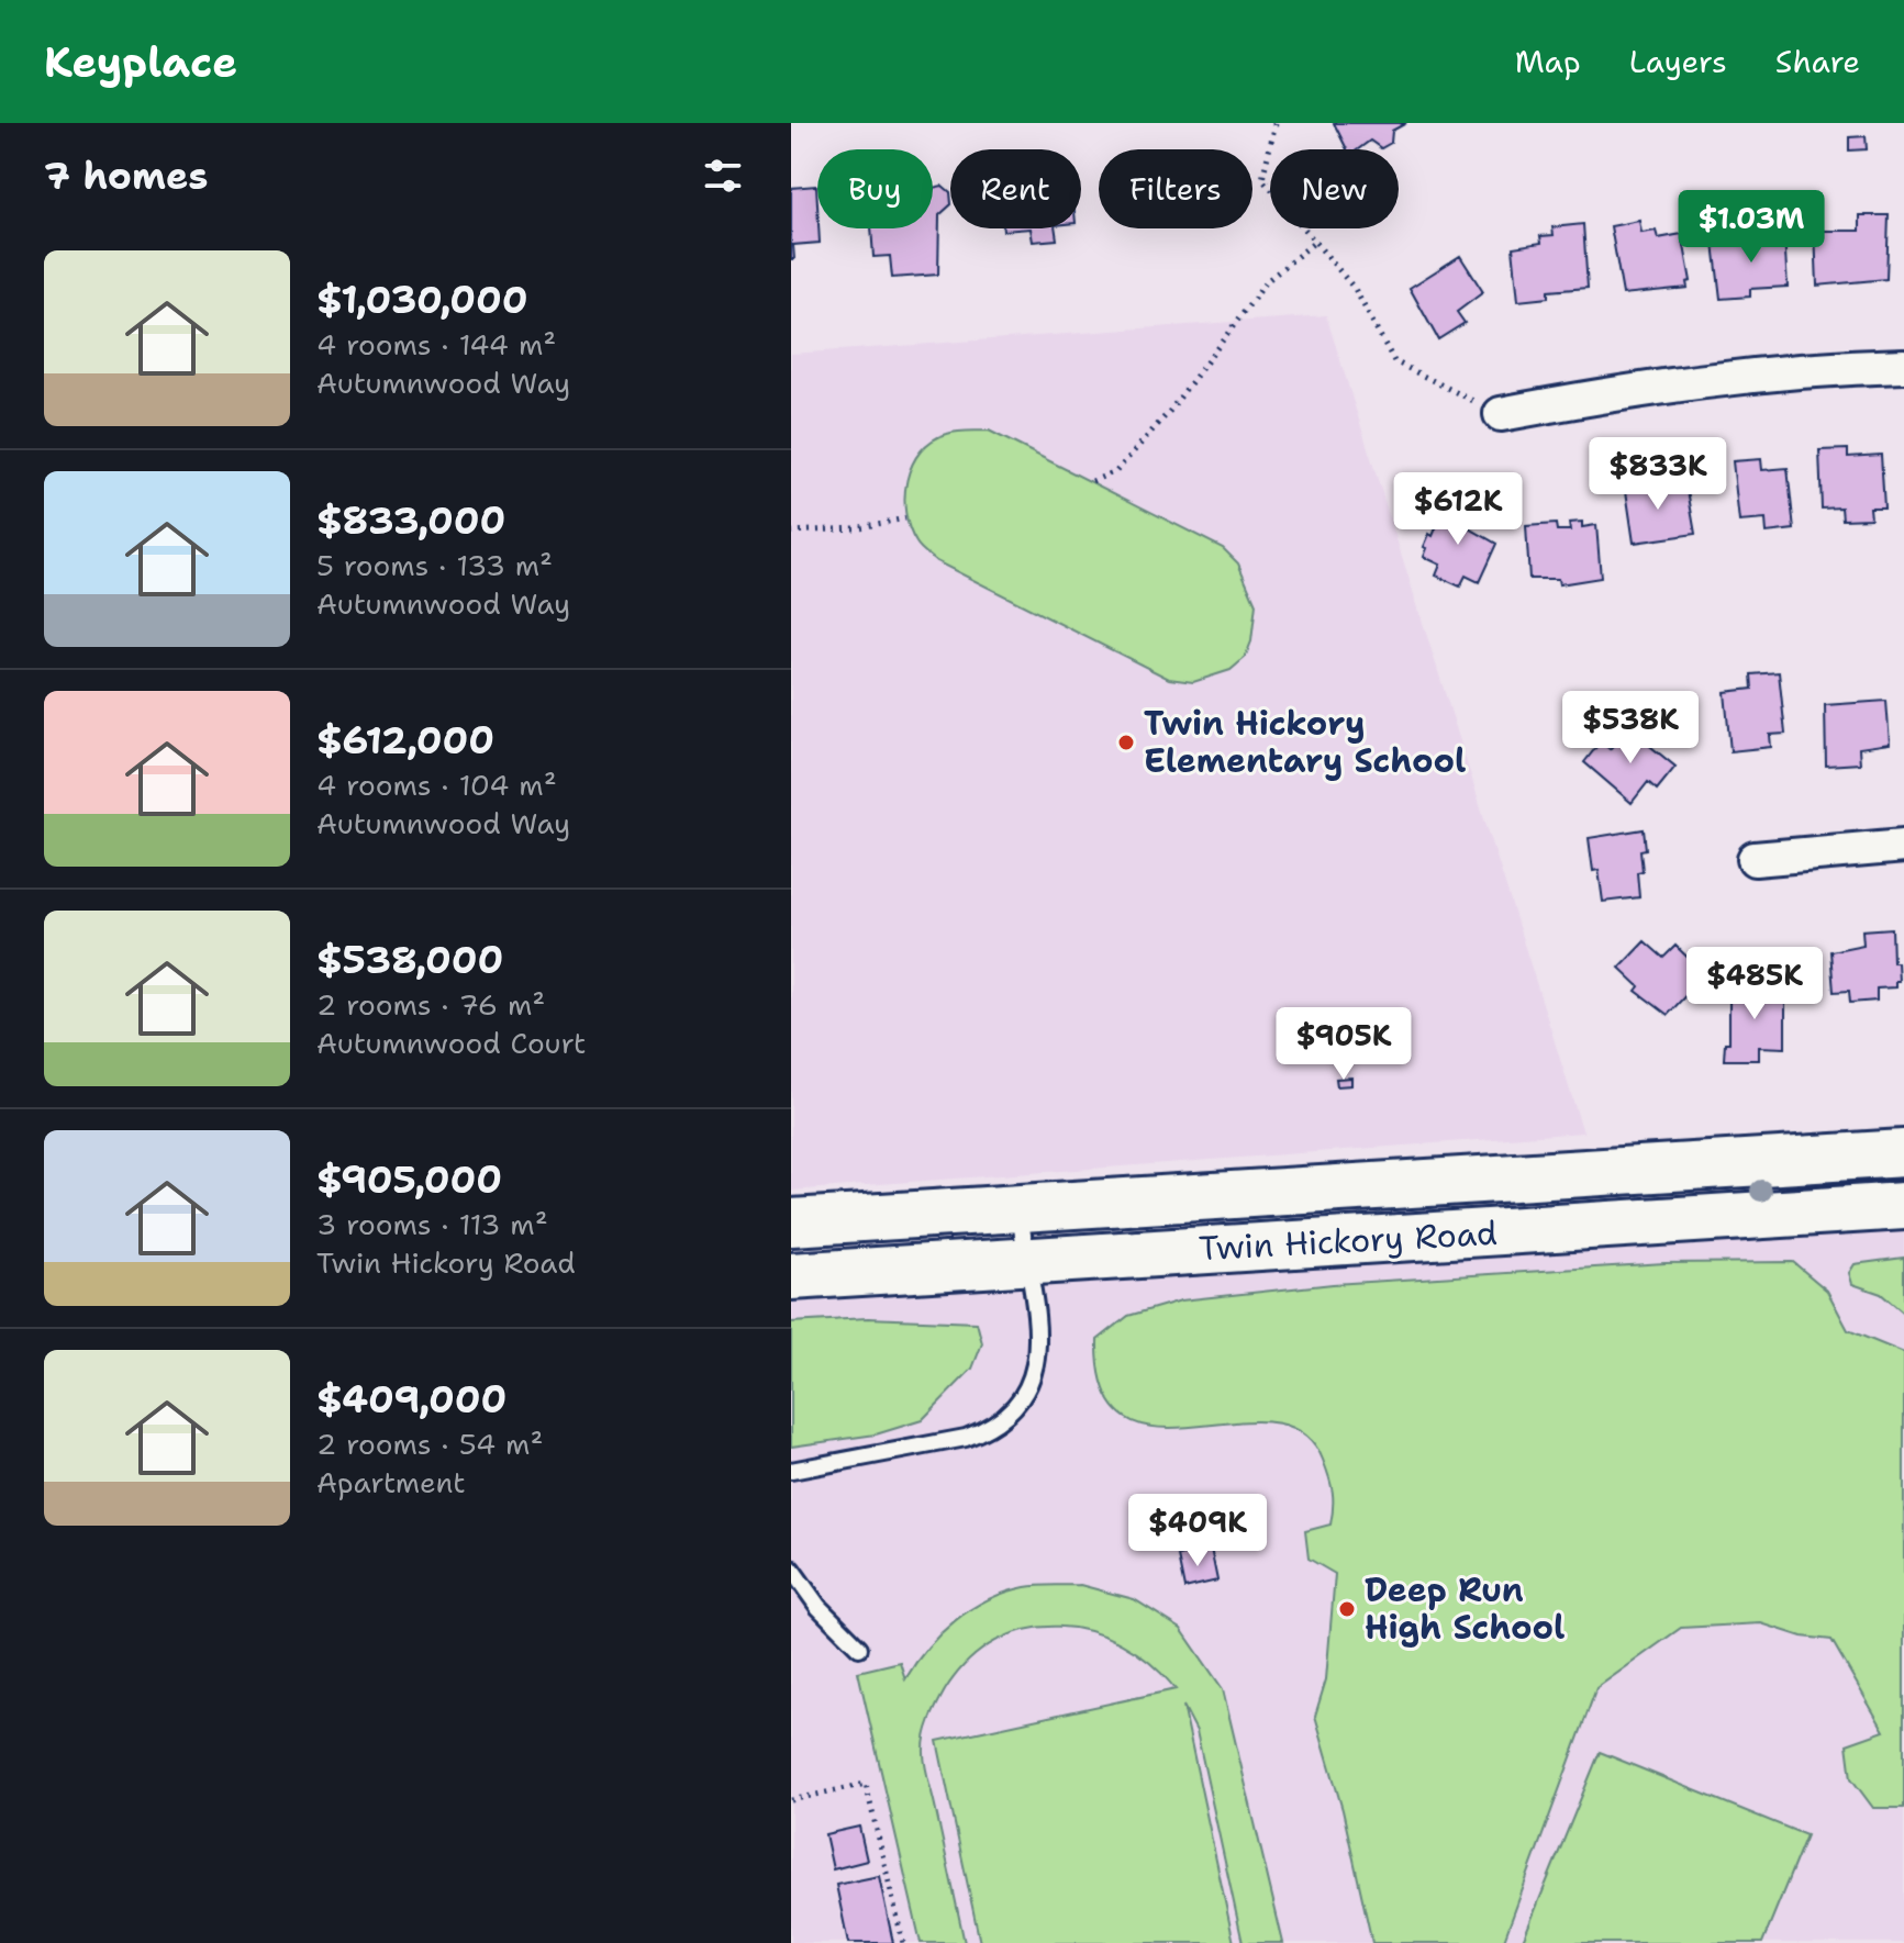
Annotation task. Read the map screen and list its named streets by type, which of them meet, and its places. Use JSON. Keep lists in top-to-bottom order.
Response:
{
  "streets": {
    "main road": ["Twin Hickory Road"]
  },
  "places": ["Twin Hickory Elementary School", "Deep Run High School"],
  "page": {
    "header": "Keyplace",
    "nav": ["Map", "Layers", "Share"],
    "heading": "7 homes",
    "chip": [
      "Buy",
      "Rent",
      "Filters",
      "New"
    ],
    "price": [
      "$1.03M",
      "$833K",
      "$612K",
      "$538K",
      "$485K",
      "$905K",
      "$409K"
    ],
    "list": [
      {
        "name": "$1,030,000",
        "note": "4 rooms · 144 m² · Autumnwood Way"
      },
      {
        "name": "$833,000",
        "note": "5 rooms · 133 m² · Autumnwood Way"
      },
      {
        "name": "$612,000",
        "note": "4 rooms · 104 m² · Autumnwood Way"
      },
      {
        "name": "$538,000",
        "note": "2 rooms · 76 m² · Autumnwood Court"
      },
      {
        "name": "$905,000",
        "note": "3 rooms · 113 m² · Twin Hickory Road"
      },
      {
        "name": "$409,000",
        "note": "2 rooms · 54 m² · Apartment"
      }
    ]
  }
}
